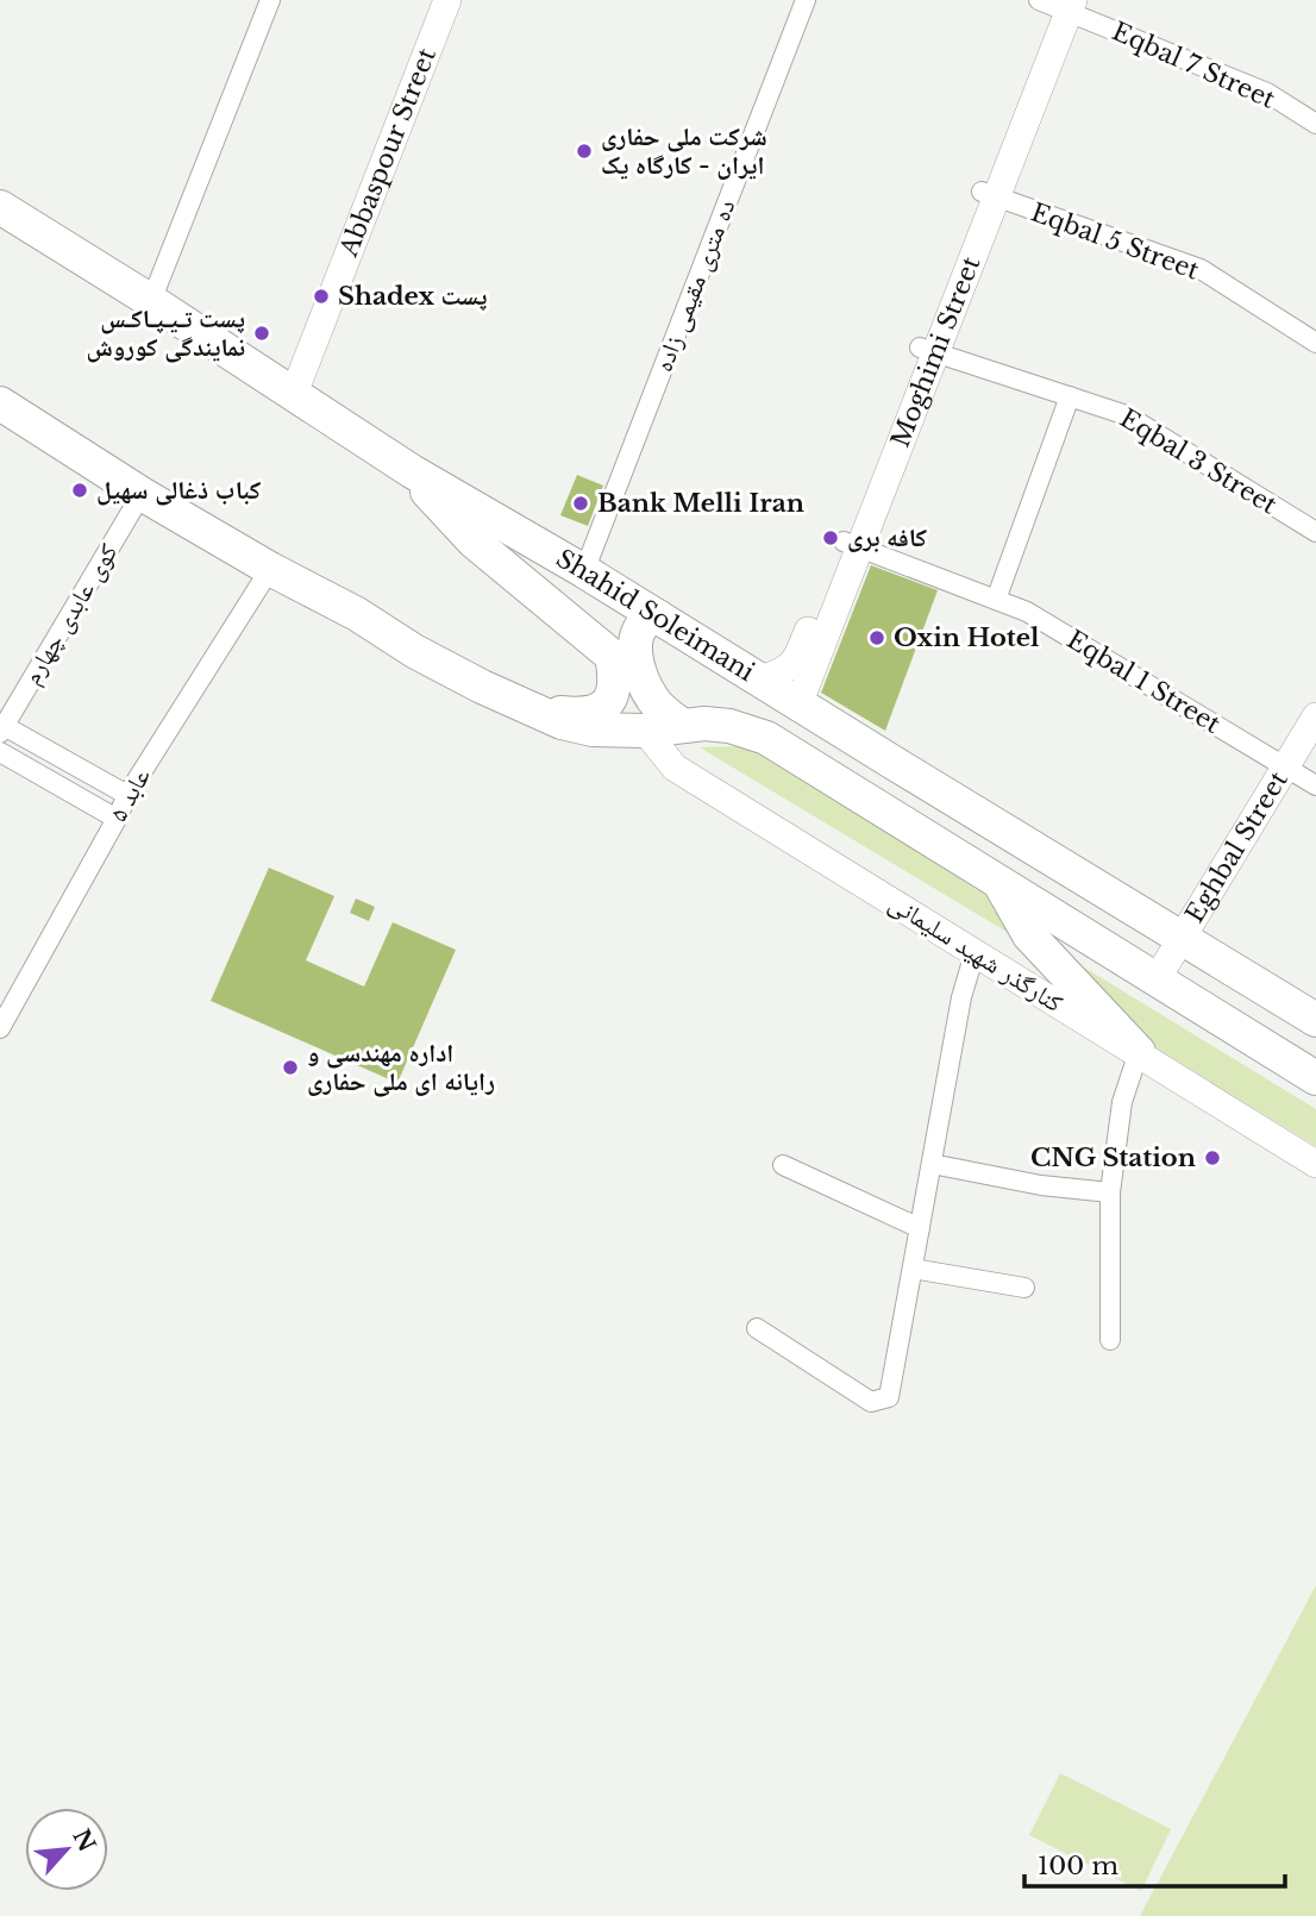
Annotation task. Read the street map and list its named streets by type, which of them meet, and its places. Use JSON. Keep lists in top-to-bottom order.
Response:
{
  "streets": {
    "highway": ["Shahid Soleimani"],
    "main road": [
      "Abbaspour Street",
      "Moghimi Street",
      "Eghbal Street",
      "کنارگذر شهید سلیمانی"
    ],
    "street": [
      "Eqbal 7 Street",
      "Eqbal 5 Street",
      "ده متری مقیمی زاده",
      "Eqbal 3 Street",
      "کوی عابدی چهارم",
      "Eqbal 1 Street",
      "عابد ۵"
    ]
  },
  "crossings": [
    ["Eqbal 7 Street", "Moghimi Street"],
    ["Abbaspour Street", "Shahid Soleimani"],
    ["Eqbal 5 Street", "Moghimi Street"],
    ["ده متری مقیمی زاده", "Shahid Soleimani"],
    ["Moghimi Street", "Eqbal 3 Street"],
    ["Moghimi Street", "Shahid Soleimani"],
    ["Moghimi Street", "Eqbal 1 Street"],
    ["Shahid Soleimani", "Eghbal Street"],
    ["Eqbal 1 Street", "Eghbal Street"]
  ],
  "places": [
    "شرکت ملی حفاری ایران - کارگاه یک",
    "Shadex پست",
    "پست تـیـپـاکـس نمایندگی کوروش",
    "کباب ذغالی سهیل",
    "Bank Melli Iran",
    "کافه بری",
    "Oxin Hotel",
    "اداره مهندسی و رایانه ای ملی حفاری",
    "CNG Station"
  ],
  "scale_bar": "100 m",
  "north": "top right"
}
